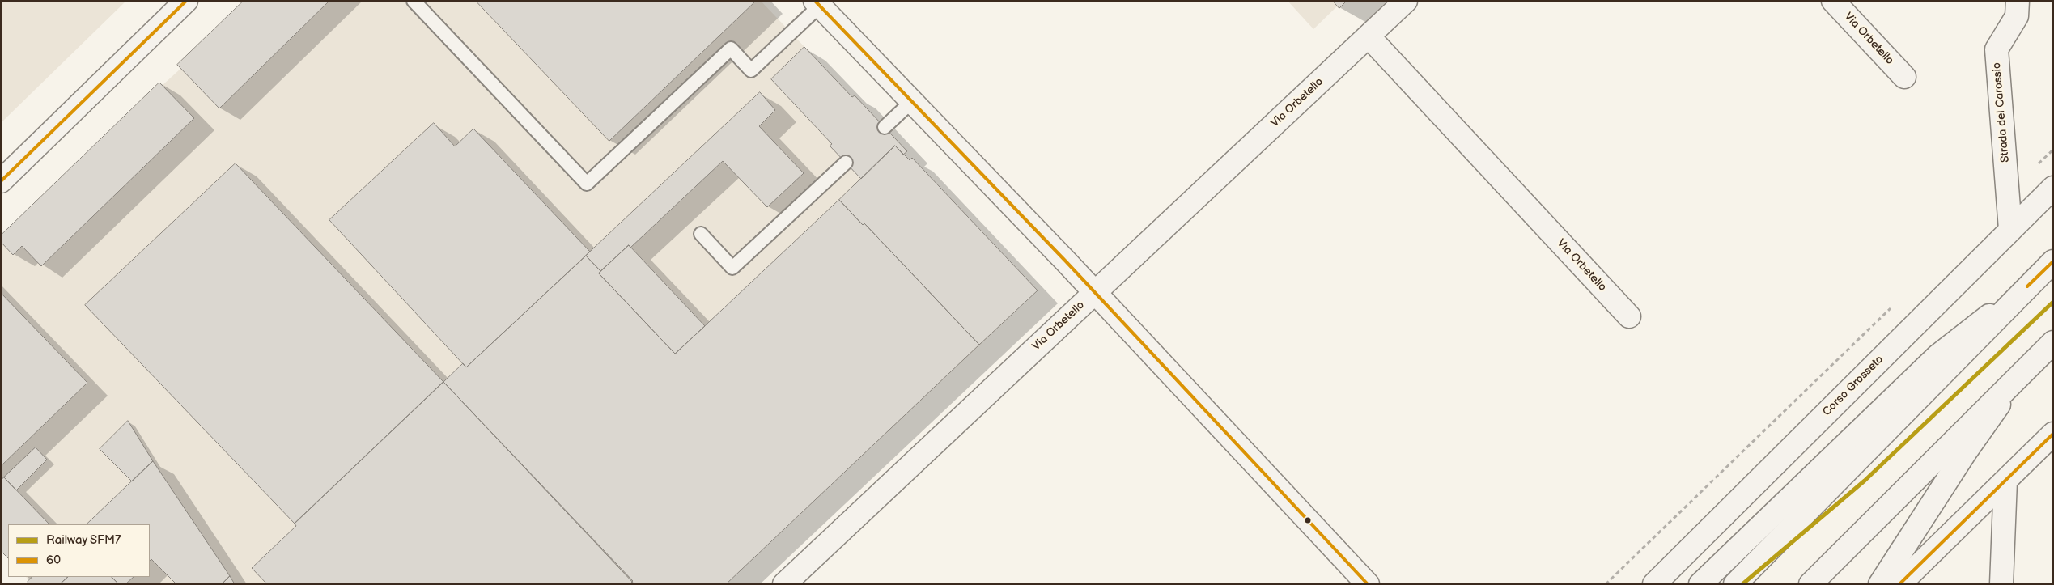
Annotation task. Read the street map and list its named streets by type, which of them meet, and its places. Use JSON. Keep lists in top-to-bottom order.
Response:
{
  "streets": {
    "street": ["Via Orbetello", "Strada del Carossio", "Corso Grosseto"]
  },
  "crossings": [
    ["Strada del Carossio", "Corso Grosseto"]
  ],
  "lines": ["transit line 60", "rail line SFM7"],
  "legend": ["Railway SFM7", "60"]
}
